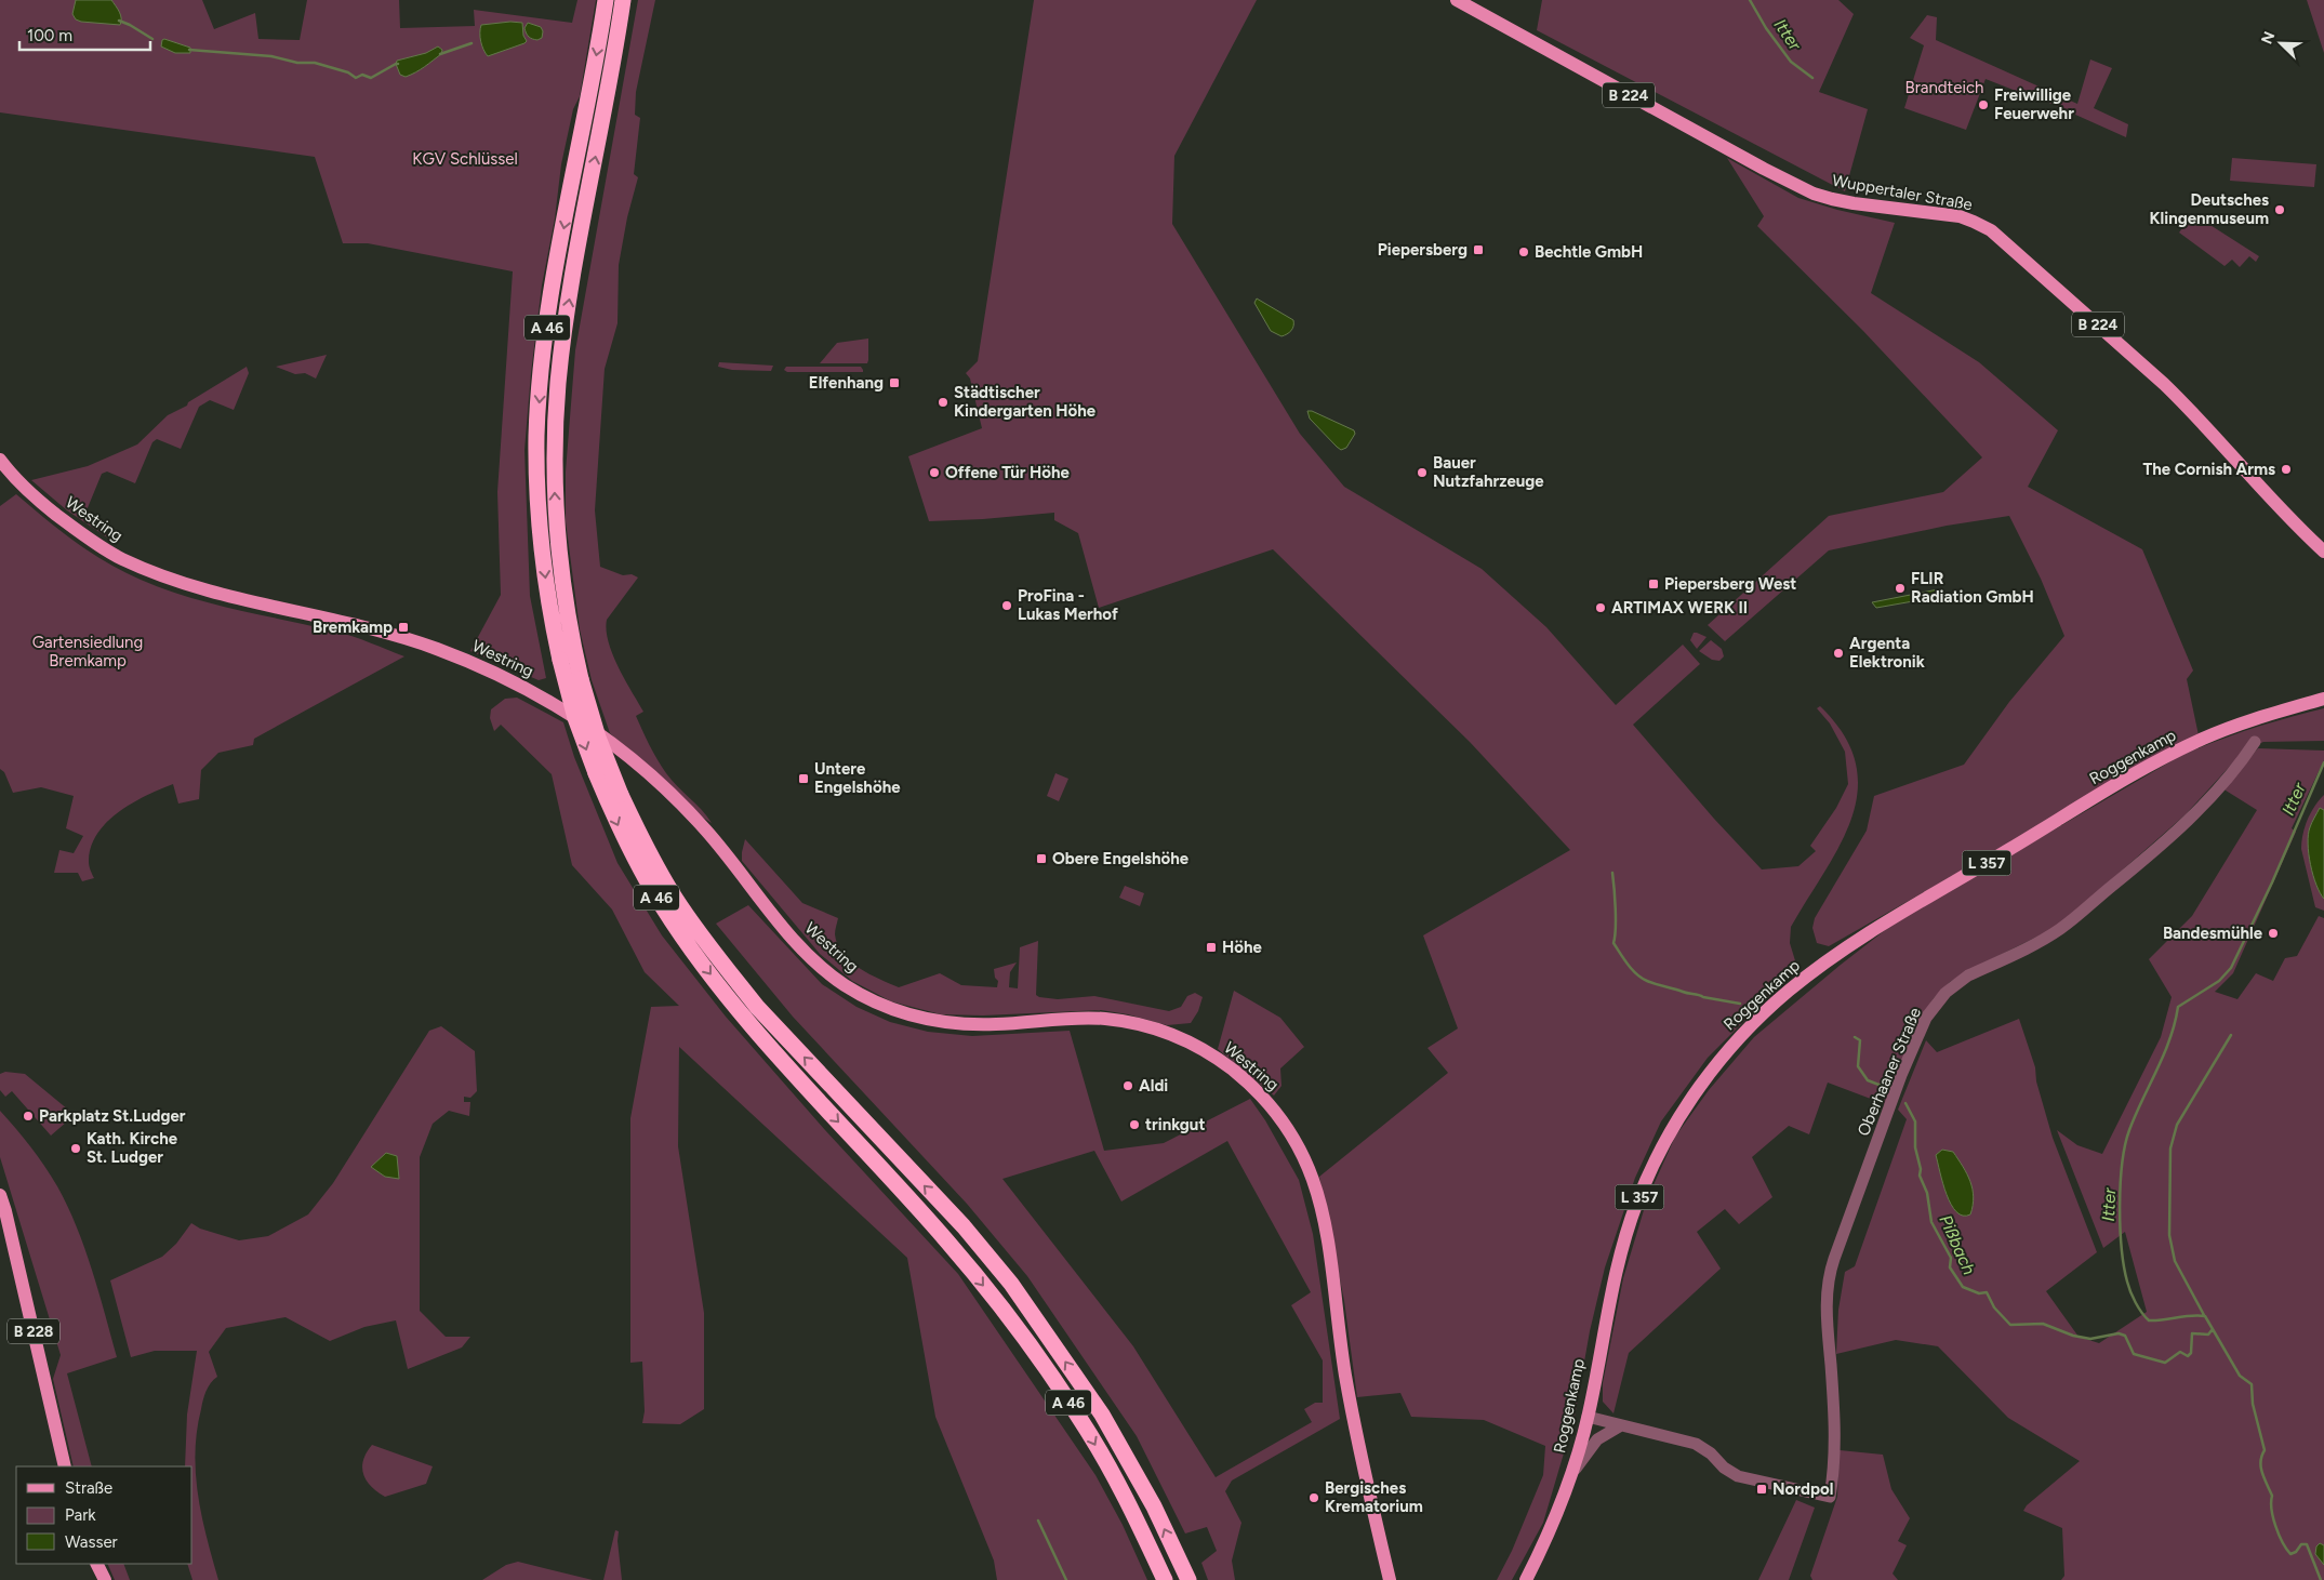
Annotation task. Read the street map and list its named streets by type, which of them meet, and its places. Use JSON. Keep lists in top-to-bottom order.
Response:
{
  "streets": {
    "highway": ["A 46"],
    "main road": [
      "B 224",
      "Wuppertaler Straße",
      "Westring",
      "Roggenkamp",
      "L 357",
      "B 228"
    ],
    "street": ["Oberhaaner Straße"]
  },
  "water": ["Itter", "Pißbach"],
  "parks": ["Brandteich", "KGV Schlüssel", "Gartensiedlung Bremkamp"],
  "places": {
    "other": [
      "Freiwillige Feuerwehr",
      "Deutsches Klingenmuseum",
      "Bechtle GmbH",
      "Städtischer Kindergarten Höhe",
      "The Cornish Arms",
      "Offene Tür Höhe",
      "Bauer Nutzfahrzeuge",
      "FLIR Radiation GmbH",
      "ProFina - Lukas Merhof",
      "ARTIMAX WERK II",
      "Argenta Elektronik",
      "Bandesmühle",
      "Aldi",
      "Parkplatz St.Ludger",
      "trinkgut",
      "Kath. Kirche St. Ludger",
      "Bergisches Krematorium"
    ],
    "transit": [
      "Piepersberg",
      "Elfenhang",
      "Piepersberg West",
      "Bremkamp",
      "Untere Engelshöhe",
      "Obere Engelshöhe",
      "Höhe",
      "Nordpol"
    ]
  },
  "legend": ["Straße", "Park", "Wasser"],
  "scale_bar": "100 m",
  "north": "top left"
}
